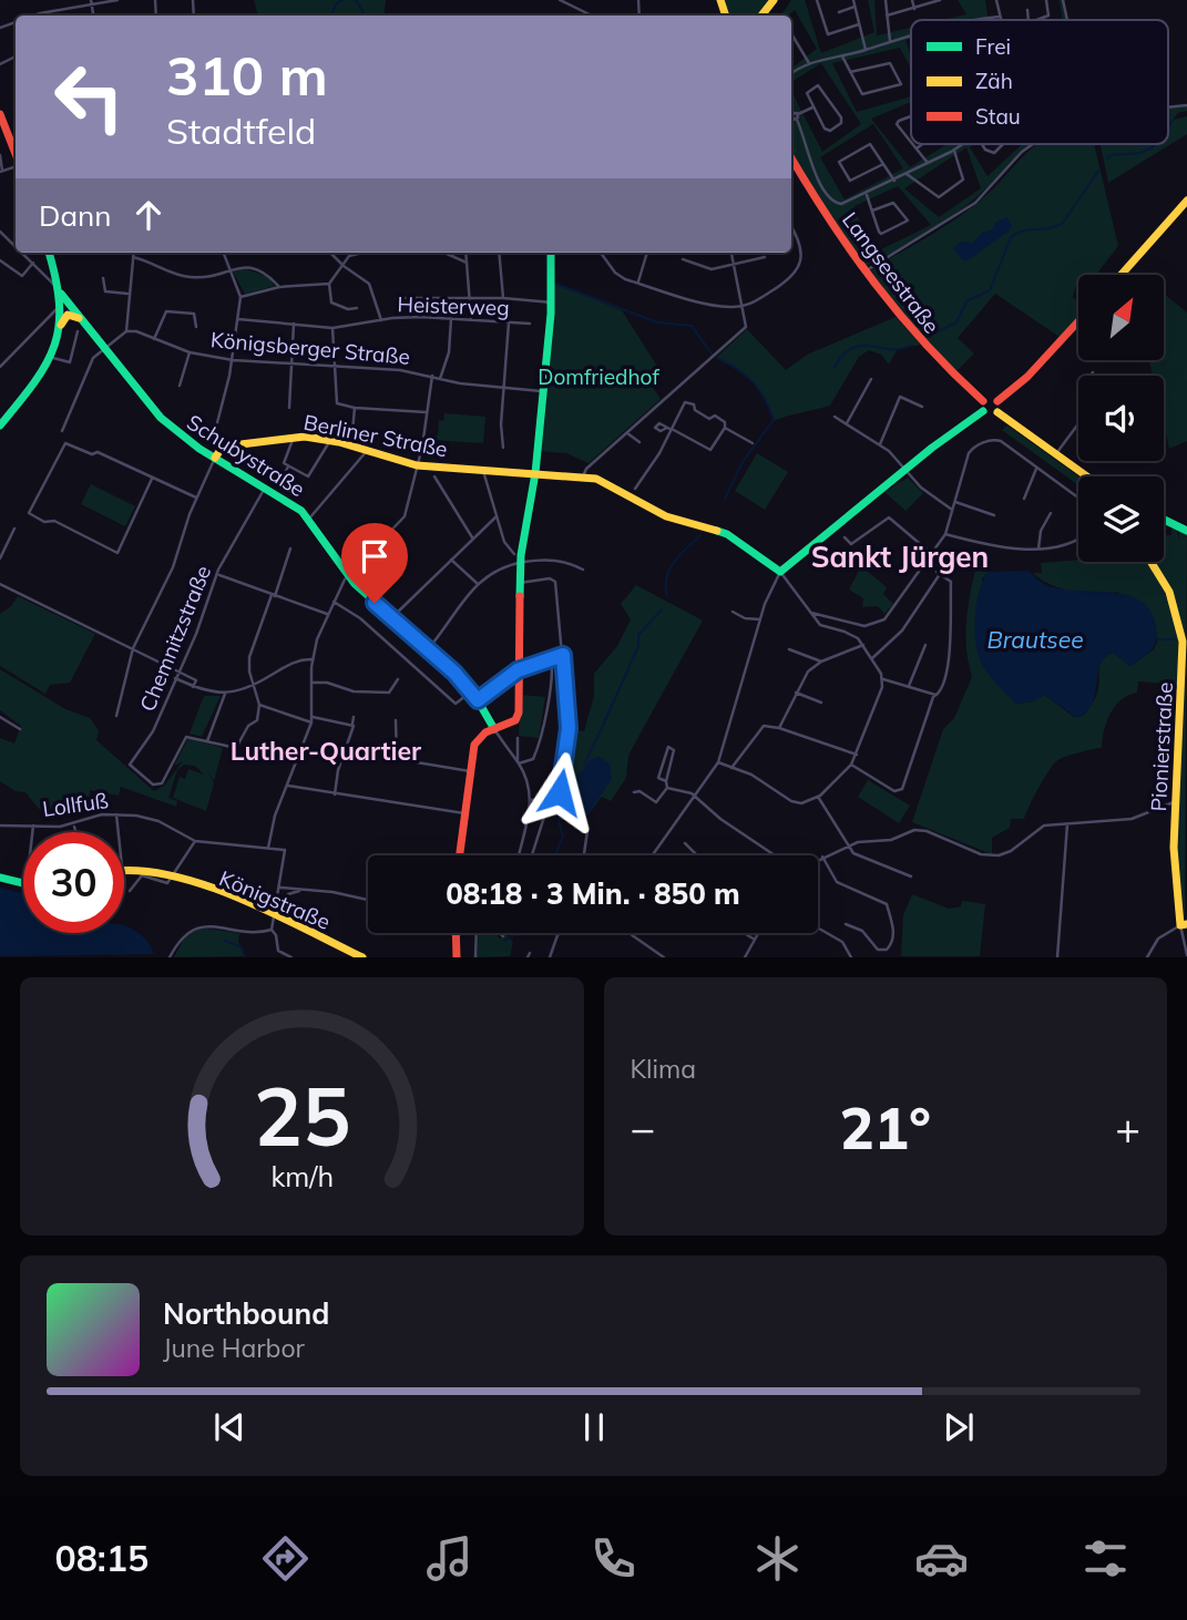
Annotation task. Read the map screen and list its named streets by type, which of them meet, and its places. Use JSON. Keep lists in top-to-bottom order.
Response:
{
  "streets": {
    "street": [
      "Langseestraße",
      "Heisterweg",
      "Königsberger Straße",
      "Berliner Straße",
      "Schubystraße",
      "Chemnitzstraße",
      "Pionierstraße",
      "Lollfuß",
      "Königstraße"
    ]
  },
  "crossings": [
    ["Berliner Straße", "Schubystraße"],
    ["Schubystraße", "Chemnitzstraße"]
  ],
  "districts": ["Sankt Jürgen", "Luther-Quartier"],
  "water": ["Brautsee"],
  "parks": ["Domfriedhof"],
  "legend": ["Frei", "Zäh", "Stau"],
  "north": "top right",
  "page": {
    "turn": ["310 m", "Stadtfeld"],
    "then": "Dann",
    "limit": "30",
    "trip": "08:18 · 3 Min. · 850 m",
    "tile": "Klima",
    "heat": ["−", "21°", "+"],
    "song": ["Northbound", "June Harbor"],
    "tabs": "08:15",
    "gauge": ["25", "km/h"]
  }
}
